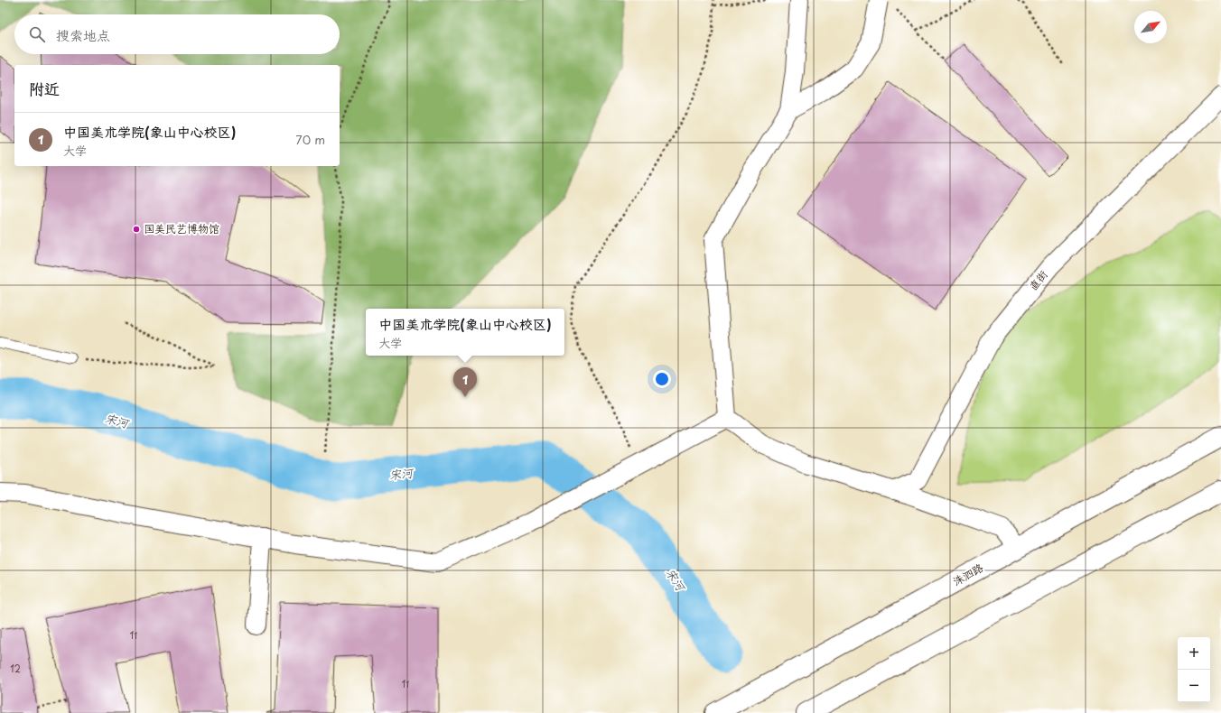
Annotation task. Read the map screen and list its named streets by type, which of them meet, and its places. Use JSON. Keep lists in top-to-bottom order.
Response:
{
  "streets": {
    "main road": ["洙泗路"],
    "street": ["直街"]
  },
  "water": ["宋河"],
  "places": ["国美民艺博物馆"],
  "house_numbers": ["11", "12", "11"],
  "north": "top right",
  "page": {
    "search": "搜索地点",
    "heading": "附近",
    "list": [
      {
        "mark": "1",
        "name": "中国美术学院(象山中心校区)",
        "note": "大学",
        "value": "70 m"
      }
    ],
    "popup": ["中国美术学院(象山中心校区)", "大学"],
    "pins": "1",
    "map_buttons": ["+", "−"]
  }
}
